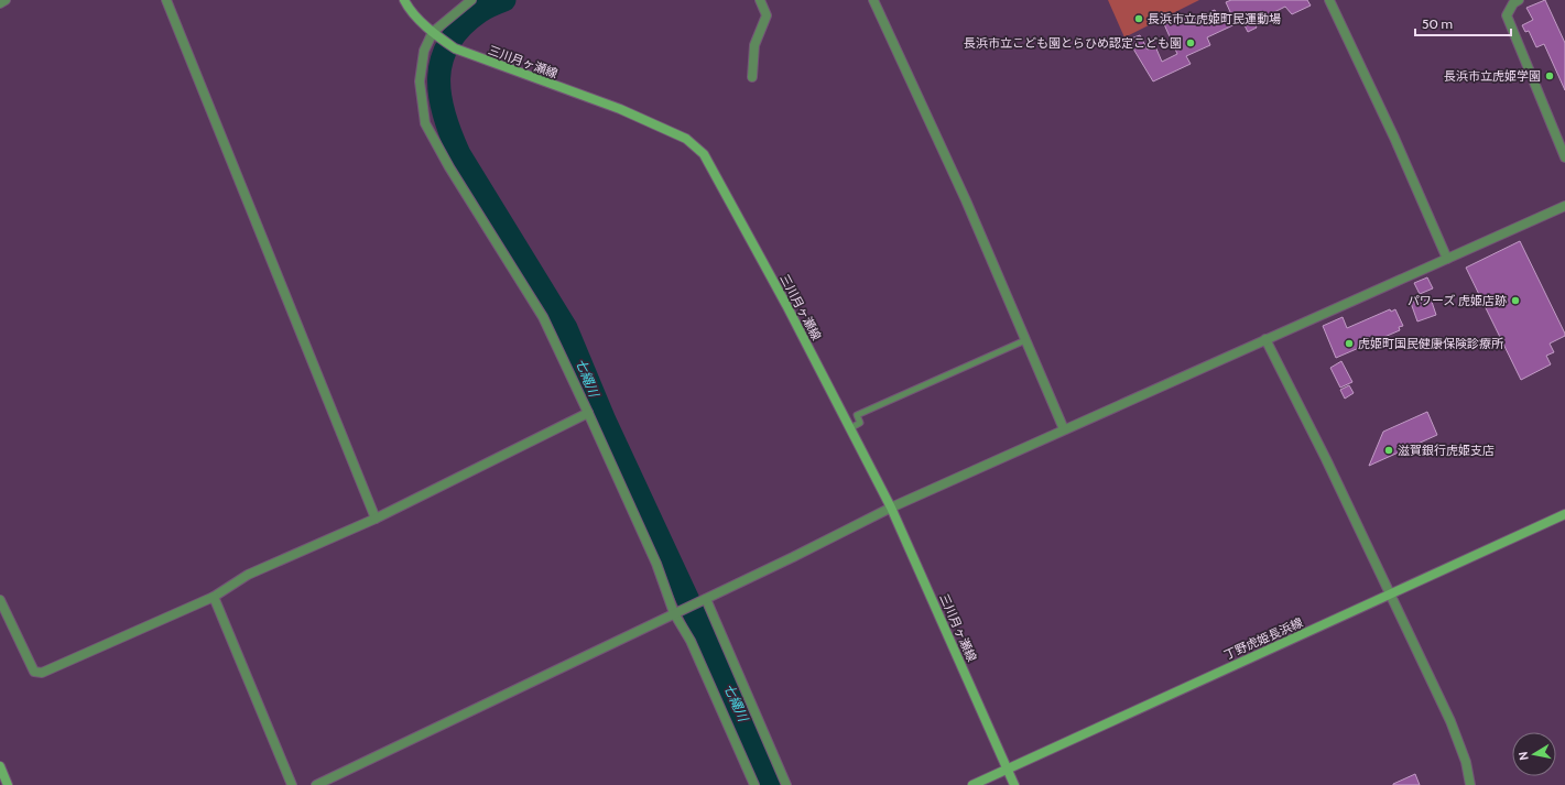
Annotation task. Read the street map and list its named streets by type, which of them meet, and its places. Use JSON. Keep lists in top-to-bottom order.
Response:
{
  "streets": {
    "main road": ["三川月ヶ瀬線", "丁野虎姫長浜線"]
  },
  "crossings": [
    ["三川月ヶ瀬線", "丁野虎姫長浜線"]
  ],
  "water": ["七縄川"],
  "places": [
    "長浜市立虎姫町民運動場",
    "長浜市立こども園とらひめ認定こども園",
    "長浜市立虎姫学園",
    "パワーズ 虎姫店跡",
    "虎姫町国民健康保険診療所",
    "滋賀銀行虎姫支店"
  ],
  "scale_bar": "50 m",
  "north": "left"
}
